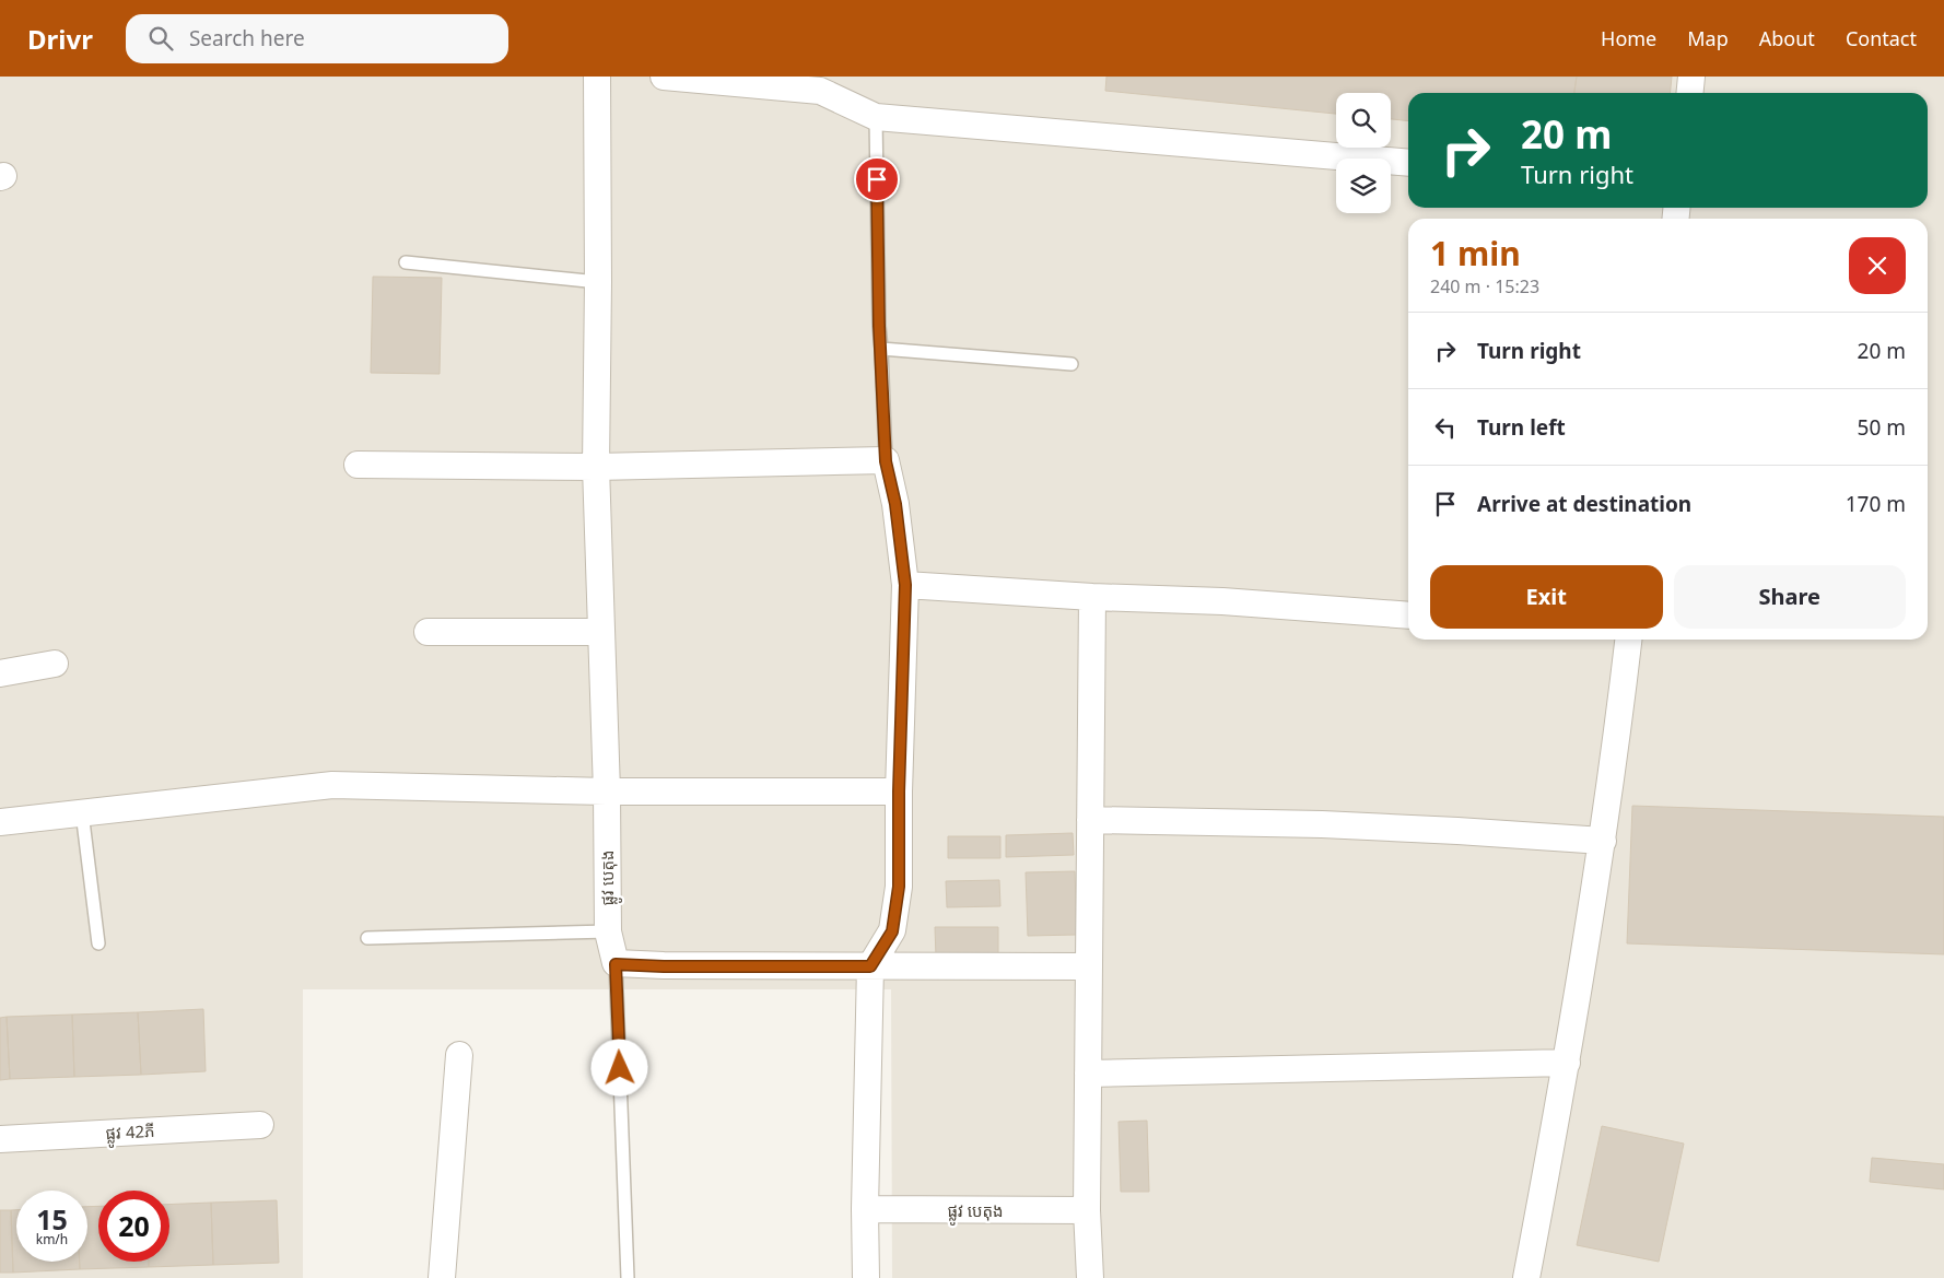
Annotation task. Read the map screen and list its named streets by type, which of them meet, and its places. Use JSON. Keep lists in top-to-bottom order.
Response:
{
  "streets": {
    "street": ["ផ្លូវ បេតុង", "ផ្លូវ 42ភី"]
  },
  "page": {
    "header": "Drivr",
    "search": "Search here",
    "nav": [
      "Home",
      "Map",
      "About",
      "Contact"
    ],
    "turn": ["20 m", "Turn right"],
    "heading": ["1 min", "240 m · 15:23"],
    "list": [
      {
        "name": "Turn right",
        "value": "20 m"
      },
      {
        "name": "Turn left",
        "value": "50 m"
      },
      {
        "name": "Arrive at destination",
        "value": "170 m"
      }
    ],
    "buttons": ["Exit", "Share"],
    "speed": "15 km/h",
    "limit": "20"
  }
}
